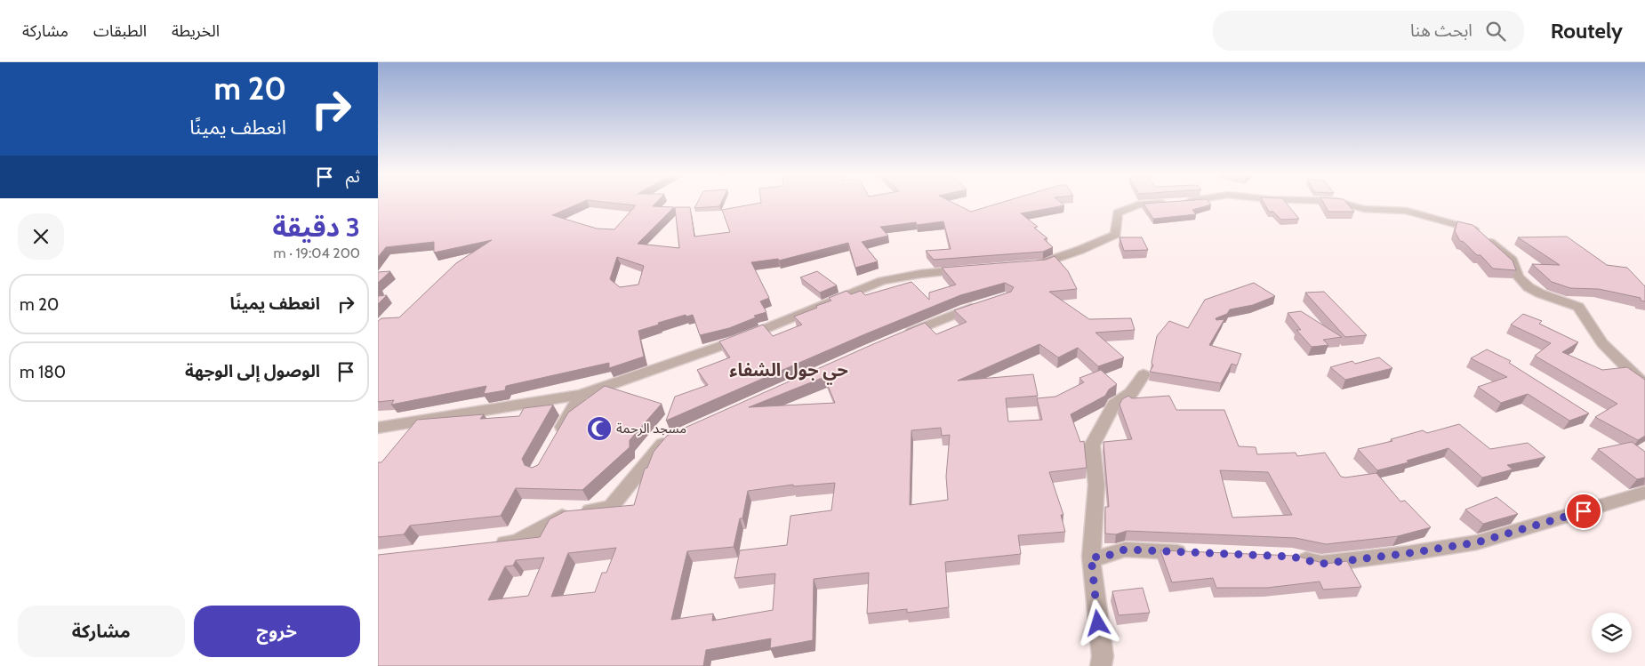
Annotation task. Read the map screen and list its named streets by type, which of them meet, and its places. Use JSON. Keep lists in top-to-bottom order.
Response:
{
  "districts": ["حي جول الشفاء"],
  "places": {
    "mosque": ["مسجد الرحمة"]
  },
  "page": {
    "header": "Routely",
    "search": "ابحث هنا",
    "nav": ["الخريطة", "الطبقات", "مشاركة"],
    "turn": ["20 m", "انعطف يمينًا"],
    "then": "ثم",
    "heading": ["3 دقيقة", "200 m · 19:04"],
    "list": [
      {
        "name": "انعطف يمينًا",
        "value": "20 m"
      },
      {
        "name": "الوصول إلى الوجهة",
        "value": "180 m"
      }
    ],
    "buttons": ["خروج", "مشاركة"]
  }
}
